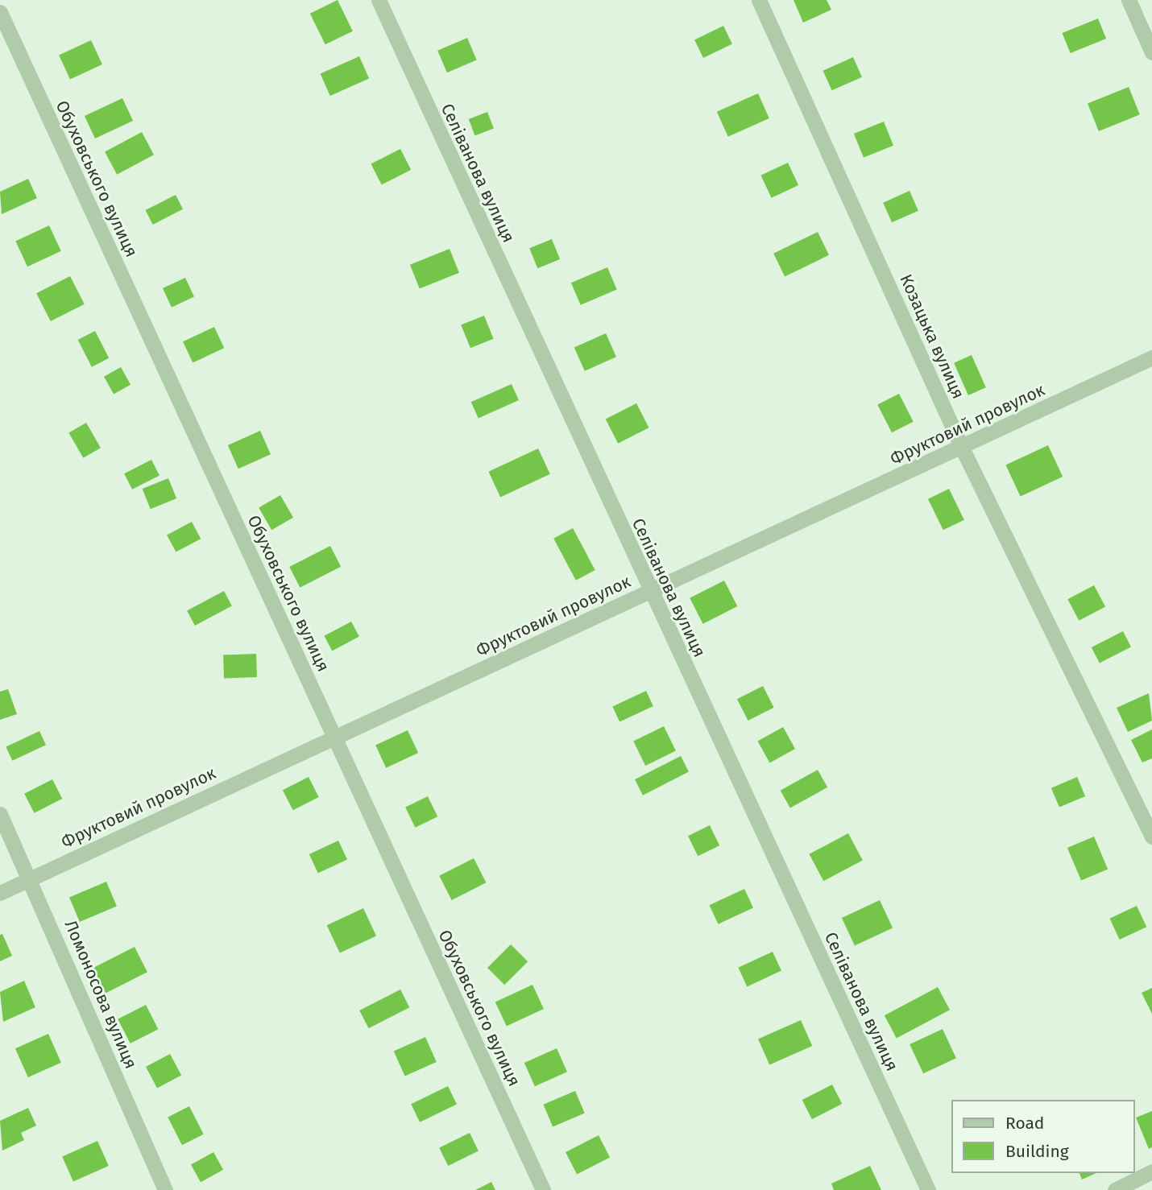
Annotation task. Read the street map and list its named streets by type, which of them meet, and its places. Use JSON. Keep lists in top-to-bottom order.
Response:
{
  "streets": {
    "street": [
      "Селіванова вулиця",
      "Обуховського вулиця",
      "Козацька вулиця",
      "Фруктовий провулок",
      "Ломоносова вулиця"
    ]
  },
  "crossings": [
    ["Селіванова вулиця", "Фруктовий провулок"],
    ["Обуховського вулиця", "Фруктовий провулок"],
    ["Козацька вулиця", "Фруктовий провулок"],
    ["Фруктовий провулок", "Ломоносова вулиця"]
  ],
  "legend": ["Road", "Building"]
}
